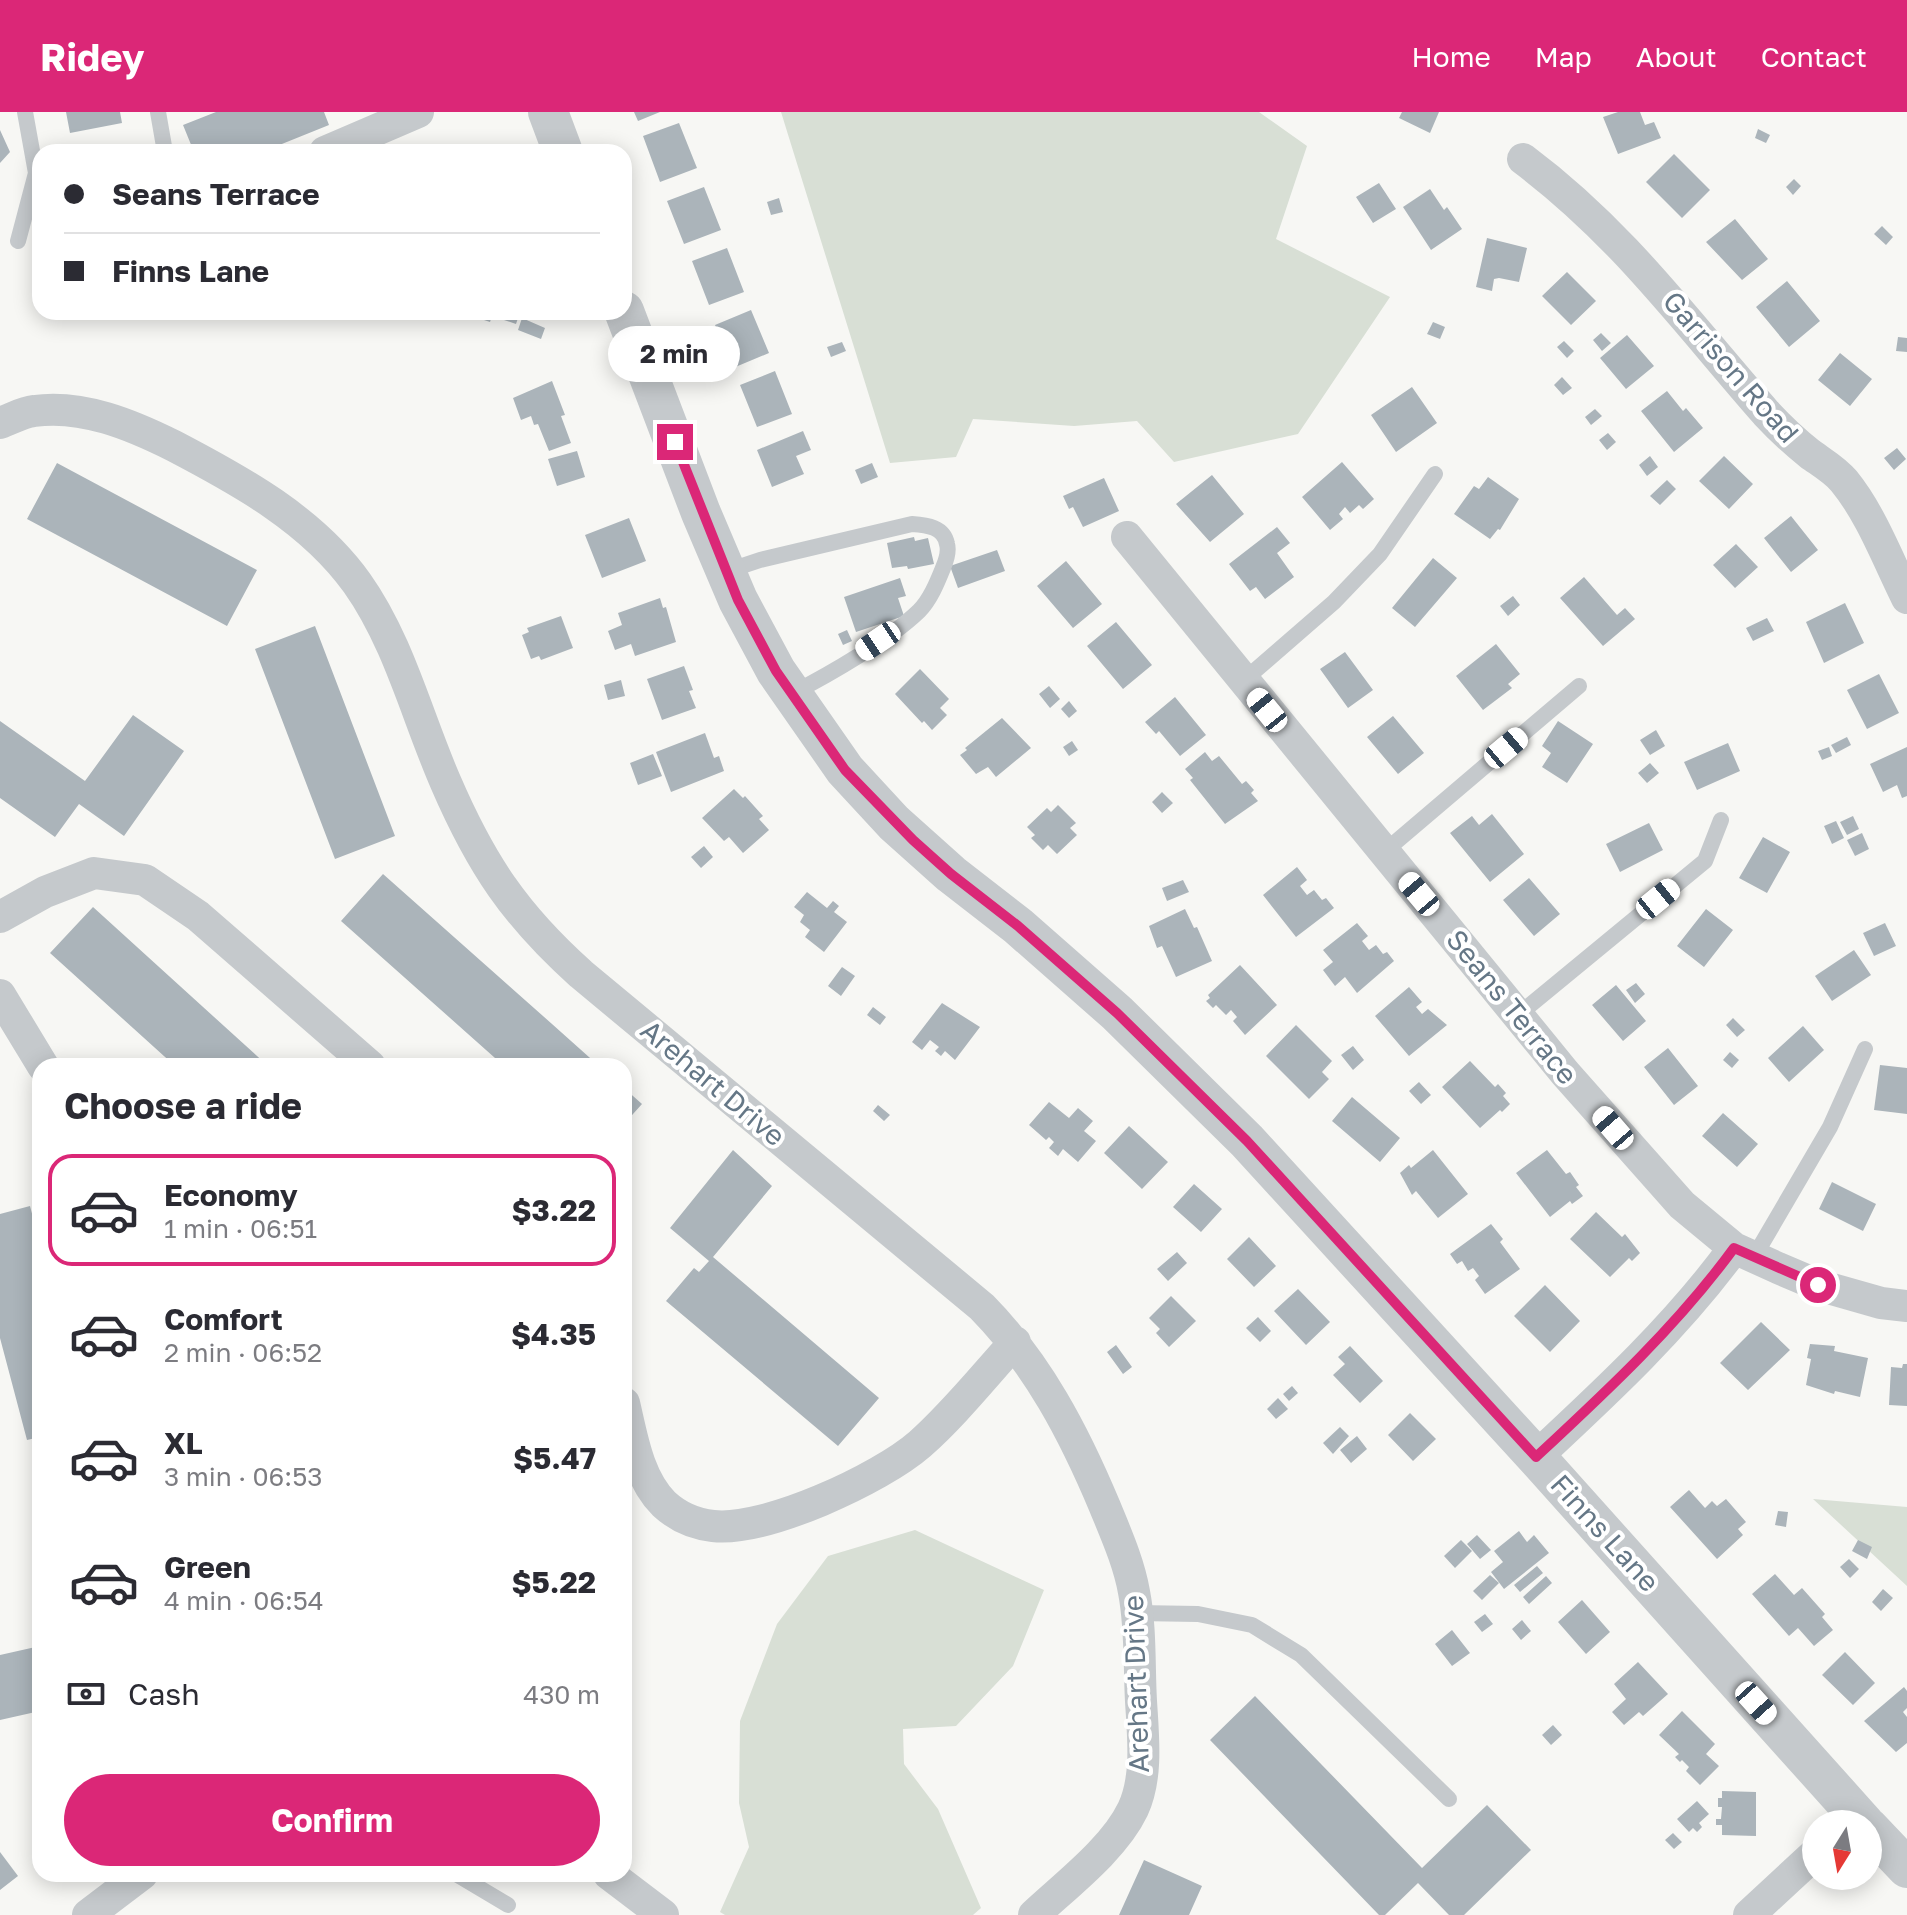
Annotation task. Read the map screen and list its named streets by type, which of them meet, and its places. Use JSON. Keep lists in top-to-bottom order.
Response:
{
  "streets": {
    "street": [
      "Garrison Road",
      "Seans Terrace",
      "Arehart Drive",
      "Finns Lane"
    ]
  },
  "north": "bottom",
  "page": {
    "header": "Ridey",
    "nav": [
      "Home",
      "Map",
      "About",
      "Contact"
    ],
    "banner": ["Seans Terrace", "Finns Lane"],
    "bubble": "2 min",
    "heading": "Choose a ride",
    "list": [
      {
        "name": "Economy",
        "note": "1 min · 06:51",
        "value": "$3.22"
      },
      {
        "name": "Comfort",
        "note": "2 min · 06:52",
        "value": "$4.35"
      },
      {
        "name": "XL",
        "note": "3 min · 06:53",
        "value": "$5.47"
      },
      {
        "name": "Green",
        "note": "4 min · 06:54",
        "value": "$5.22"
      }
    ],
    "pay": ["Cash", "430 m"],
    "buttons": "Confirm"
  }
}
